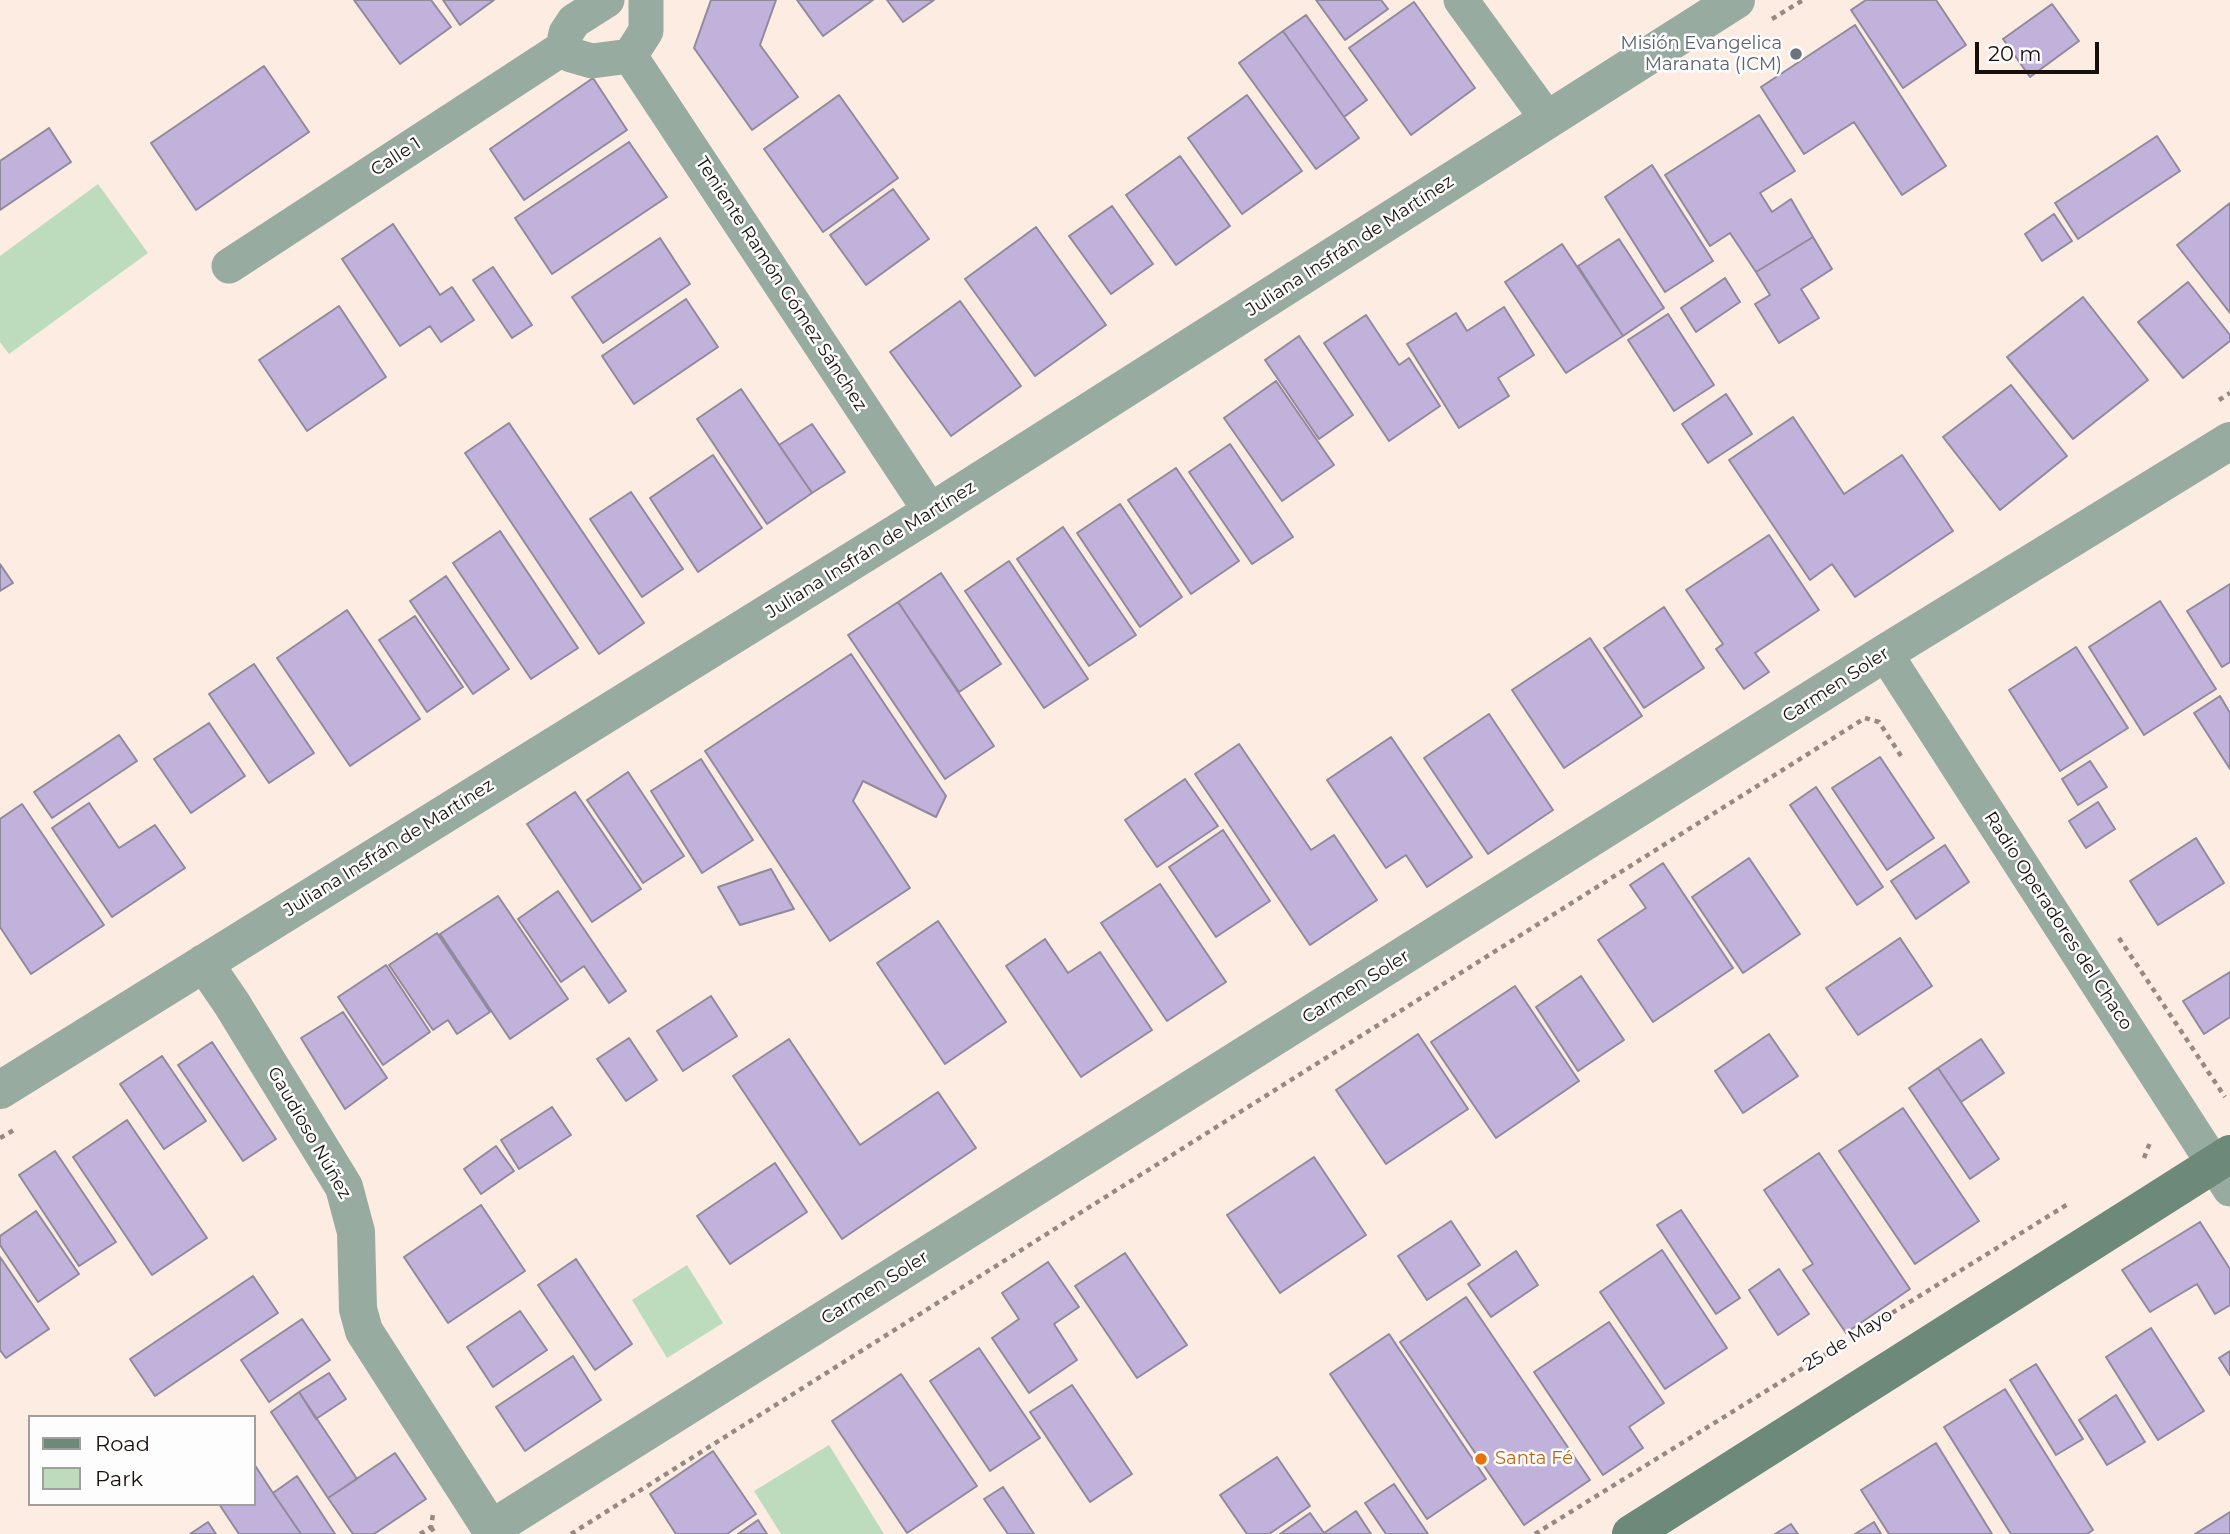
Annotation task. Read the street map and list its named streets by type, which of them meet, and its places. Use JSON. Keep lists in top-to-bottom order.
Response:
{
  "streets": {
    "street": [
      "Calle 1",
      "Juliana Insfrán de Martínez",
      "Teniente Ramón Gómez Sánchez",
      "Carmen Soler",
      "Radio Operadores del Chaco",
      "Gaudioso Núñez"
    ],
    "path": ["25 de Mayo"]
  },
  "crossings": [
    ["Juliana Insfrán de Martínez", "Teniente Ramón Gómez Sánchez"],
    ["Juliana Insfrán de Martínez", "Gaudioso Núñez"],
    ["Carmen Soler", "Radio Operadores del Chaco"],
    ["Carmen Soler", "Gaudioso Núñez"]
  ],
  "places": ["Misión Evangelica Maranata (ICM)", "Santa Fé"],
  "legend": ["Road", "Park"],
  "scale_bar": "20 m"
}
